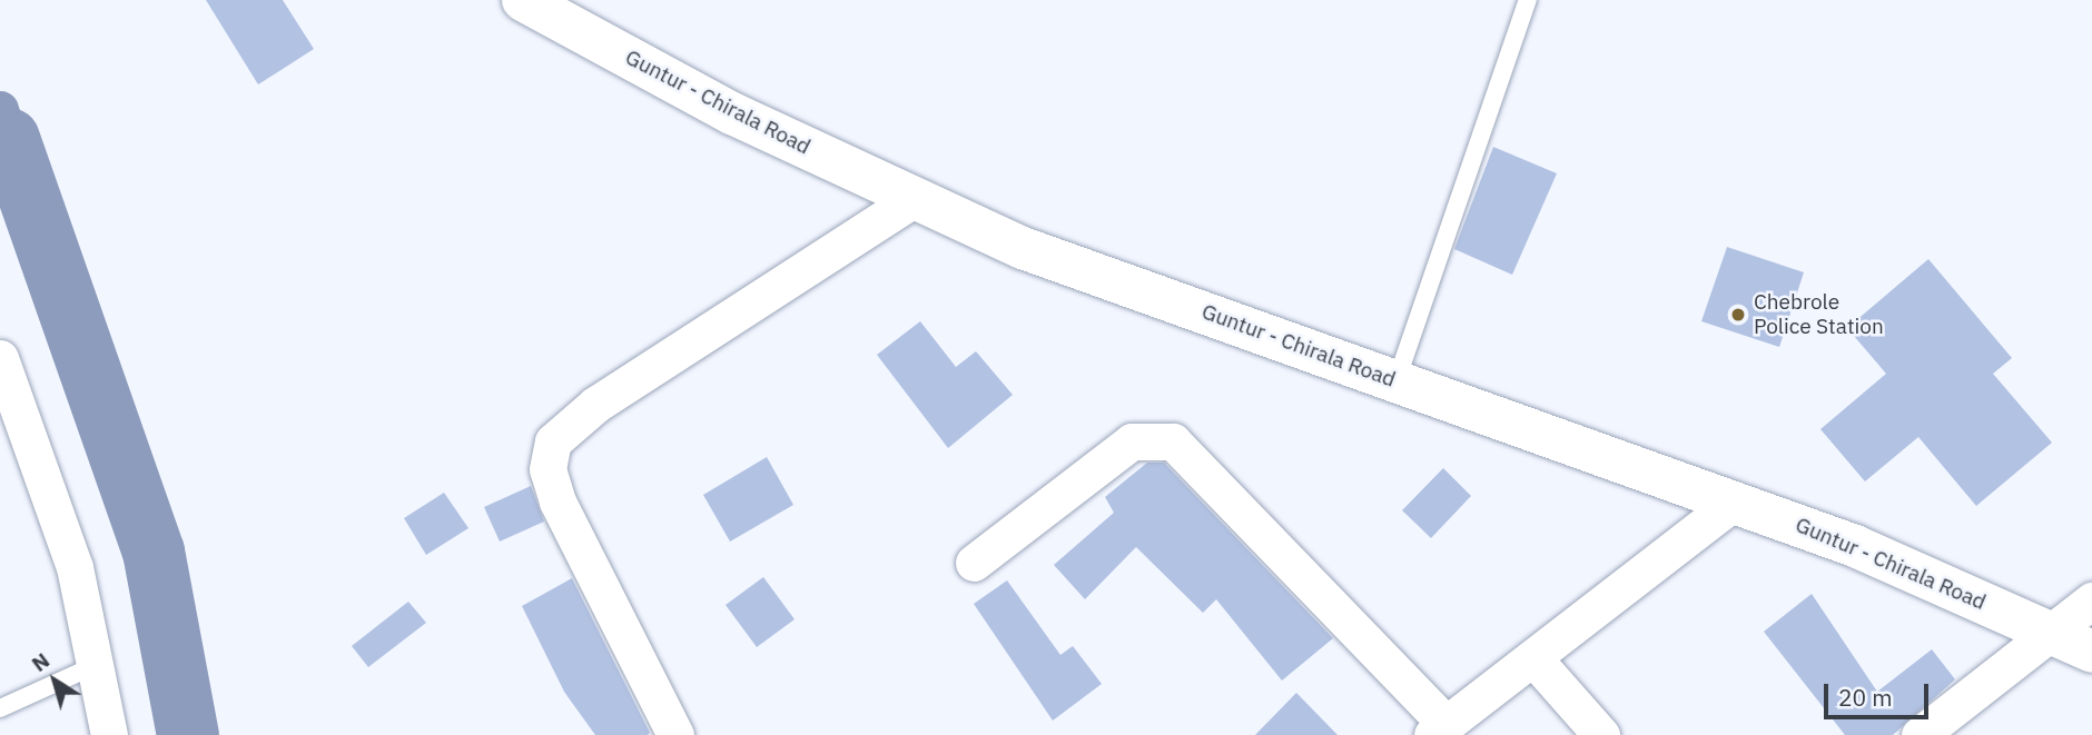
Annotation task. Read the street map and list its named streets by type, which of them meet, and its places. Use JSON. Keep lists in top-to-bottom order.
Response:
{
  "streets": {
    "main road": ["Guntur - Chirala Road"]
  },
  "places": ["Chebrole Police Station"],
  "scale_bar": "20 m",
  "north": "top left"
}
